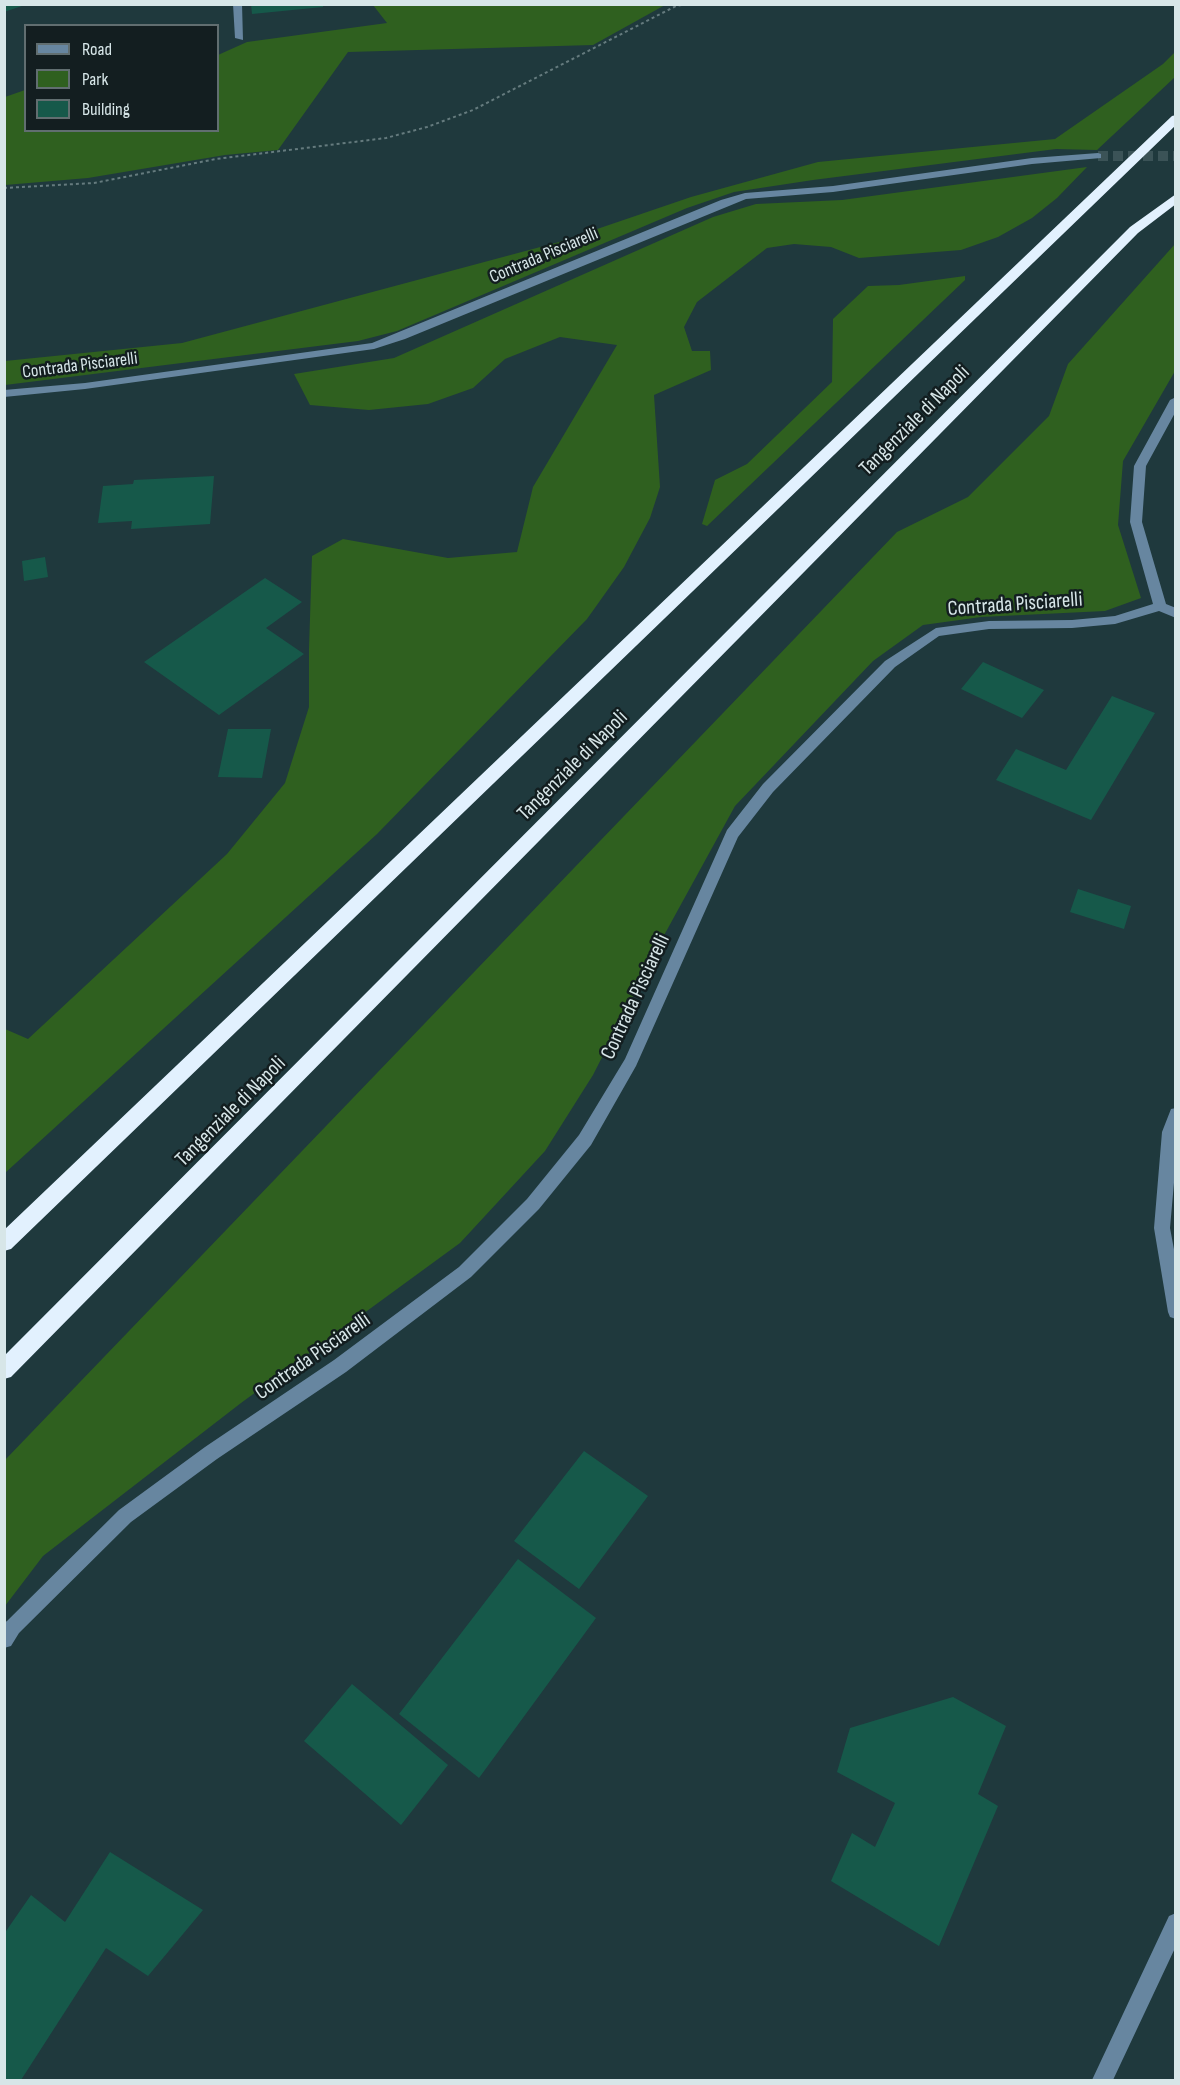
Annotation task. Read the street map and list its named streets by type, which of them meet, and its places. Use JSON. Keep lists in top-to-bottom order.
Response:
{
  "streets": {
    "highway": ["Tangenziale di Napoli"],
    "street": ["Contrada Pisciarelli"]
  },
  "legend": ["Road", "Park", "Building"]
}
